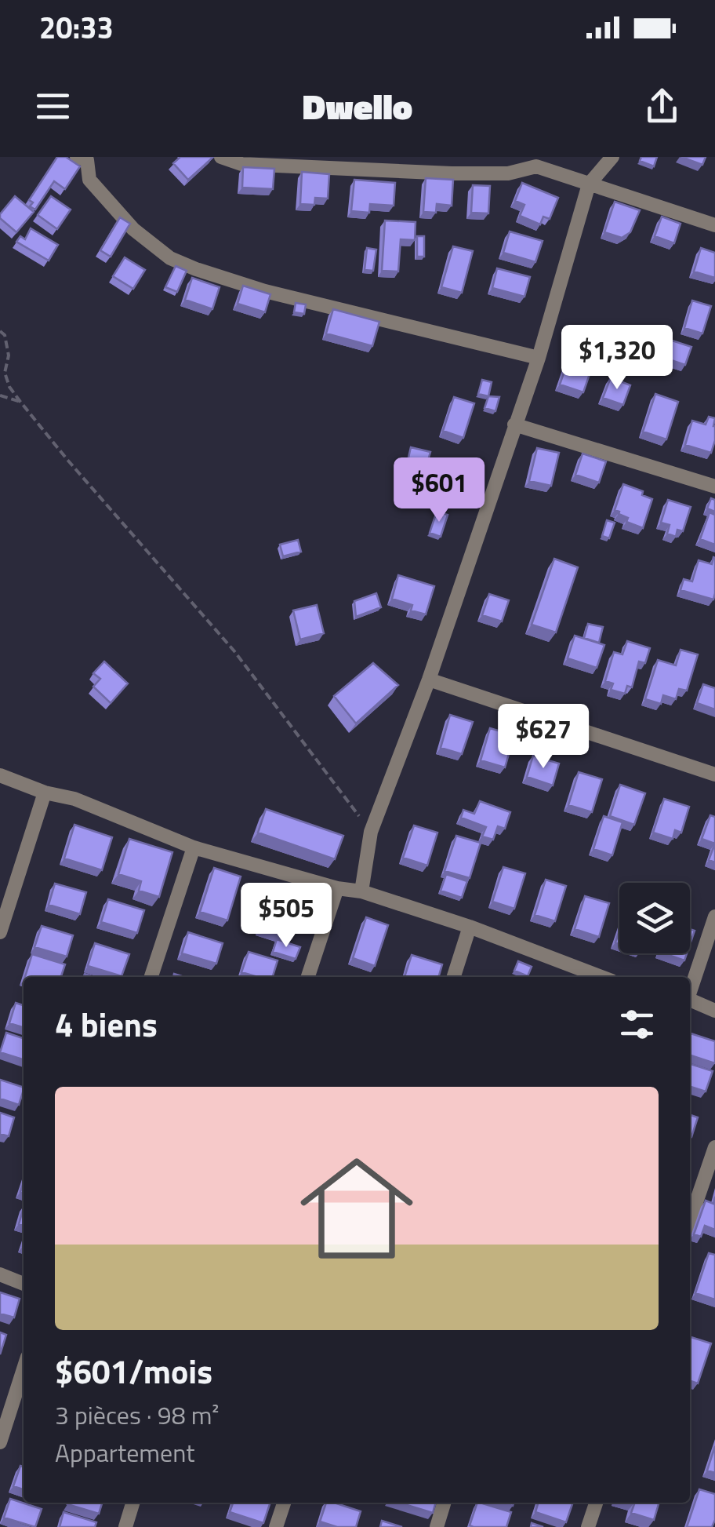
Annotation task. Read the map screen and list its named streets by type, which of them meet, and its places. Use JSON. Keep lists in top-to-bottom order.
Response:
{
  "page": {
    "status": "20:33",
    "header": "Dwello",
    "price": [
      "$1,320",
      "$601",
      "$627",
      "$505"
    ],
    "heading": "4 biens",
    "list": [
      {
        "name": "$601/mois",
        "note": "3 pièces · 98 m² · Appartement"
      }
    ]
  }
}
